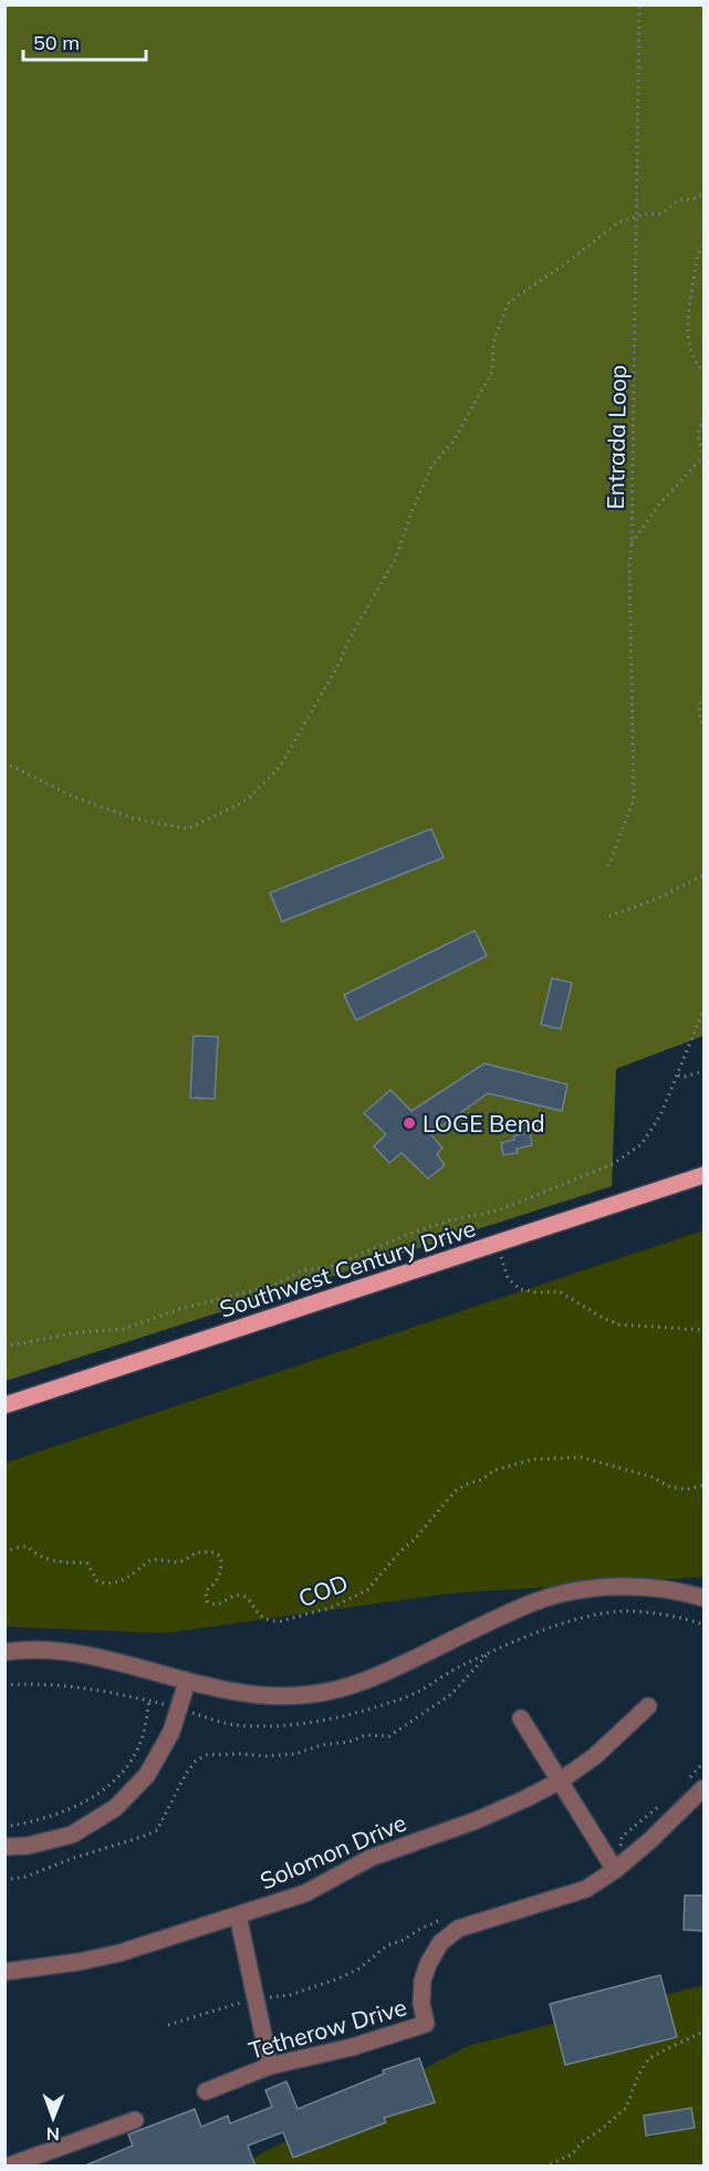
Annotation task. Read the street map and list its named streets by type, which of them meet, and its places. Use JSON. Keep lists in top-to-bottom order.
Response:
{
  "streets": {
    "main road": ["Southwest Century Drive"],
    "street": ["Solomon Drive", "Tetherow Drive"],
    "path": ["Entrada Loop", "COD"]
  },
  "places": ["LOGE Bend"],
  "scale_bar": "50 m",
  "north": "bottom"
}
